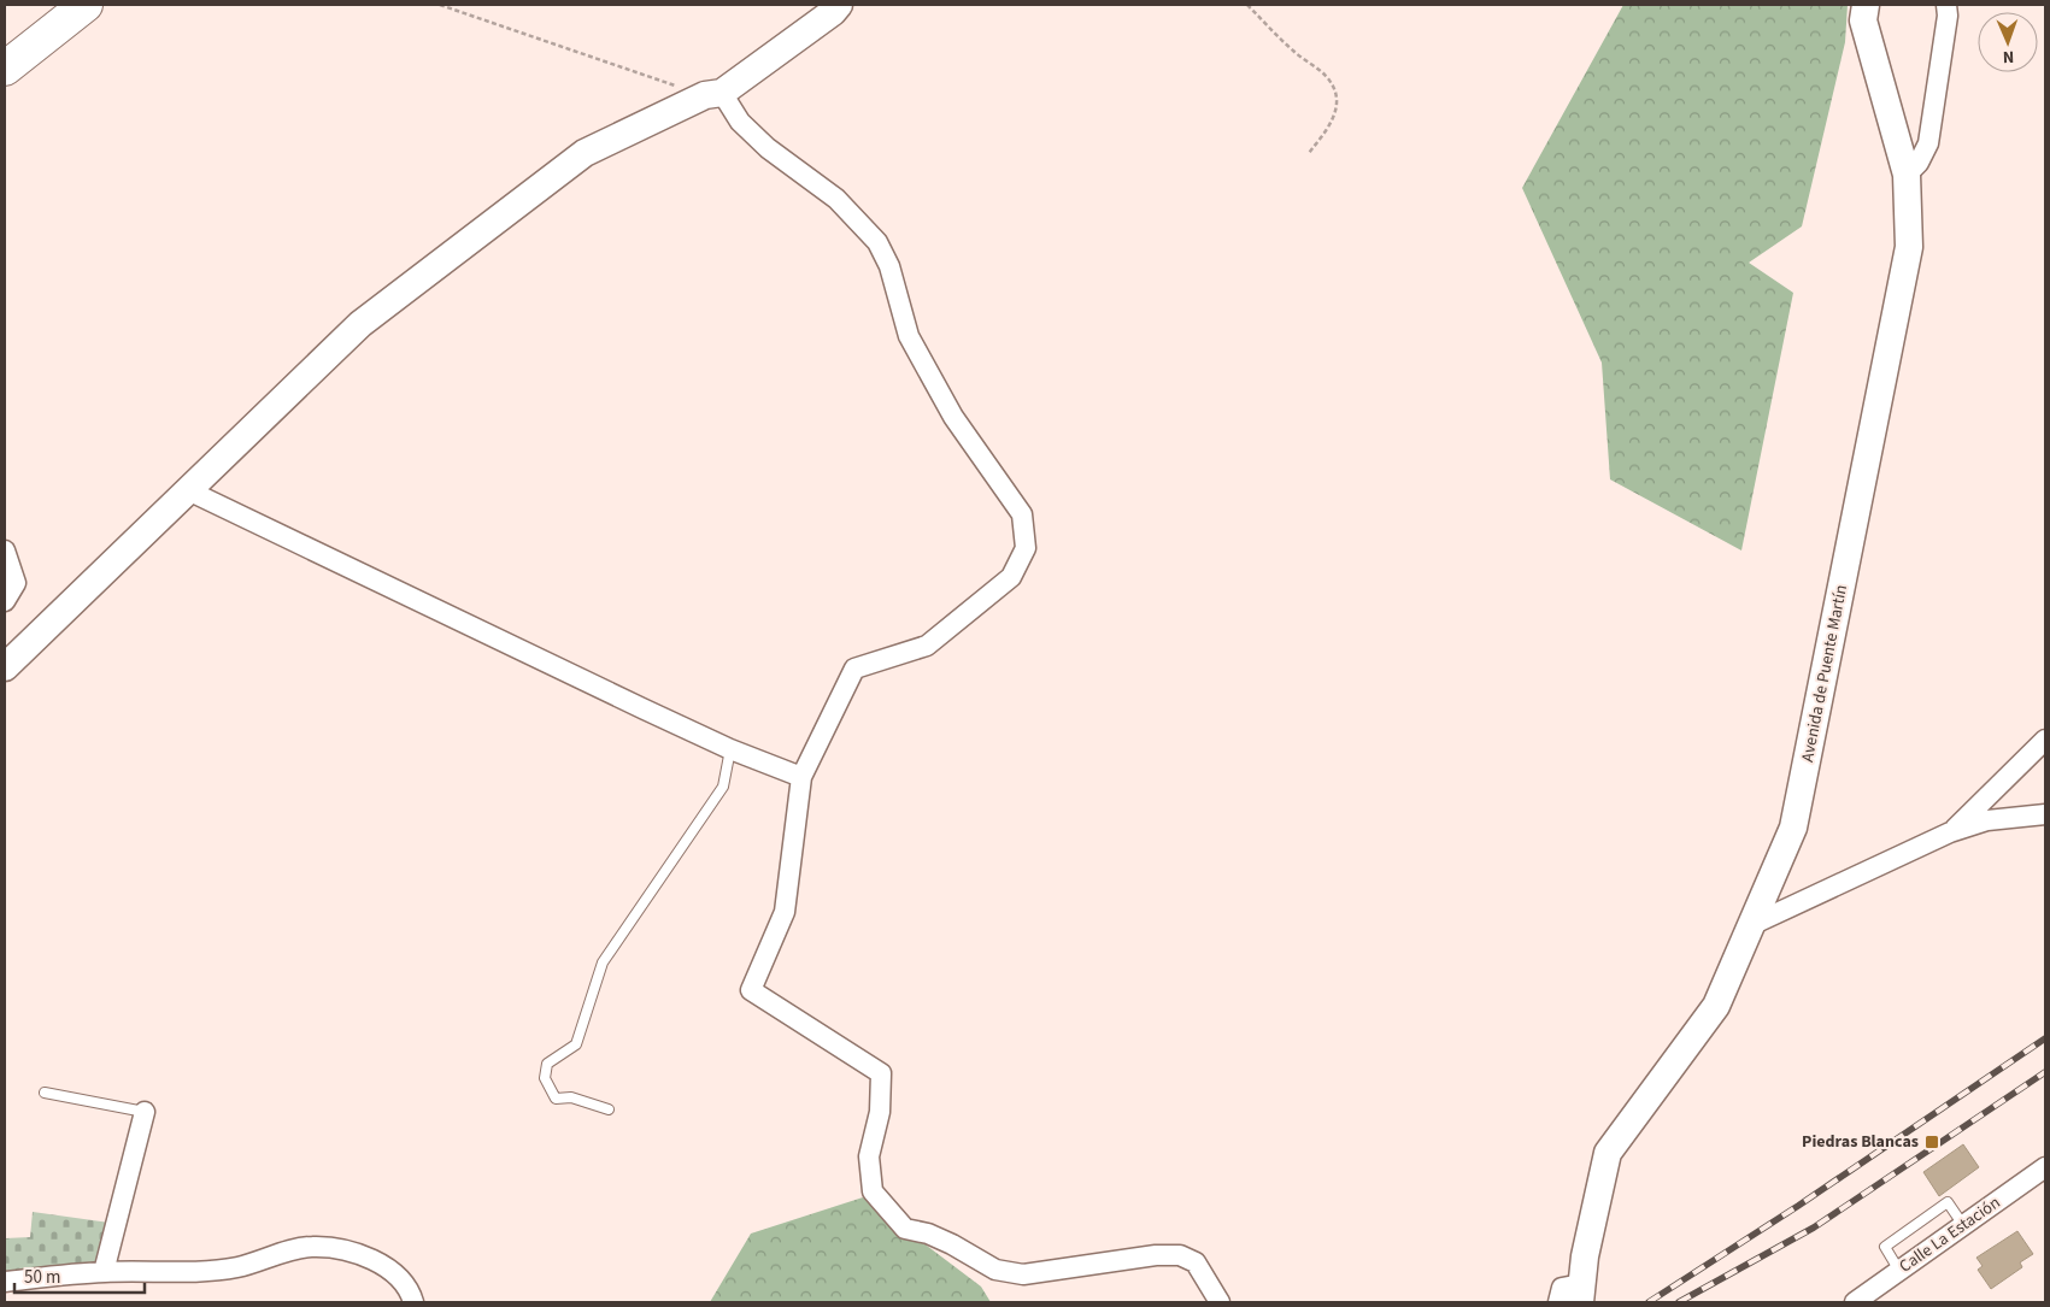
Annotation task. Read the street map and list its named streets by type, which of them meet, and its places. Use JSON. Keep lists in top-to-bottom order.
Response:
{
  "streets": {
    "street": ["Avenida de Puente Martín", "Calle La Estación"]
  },
  "places": {
    "transit": ["Piedras Blancas"]
  },
  "scale_bar": "50 m",
  "north": "bottom"
}
